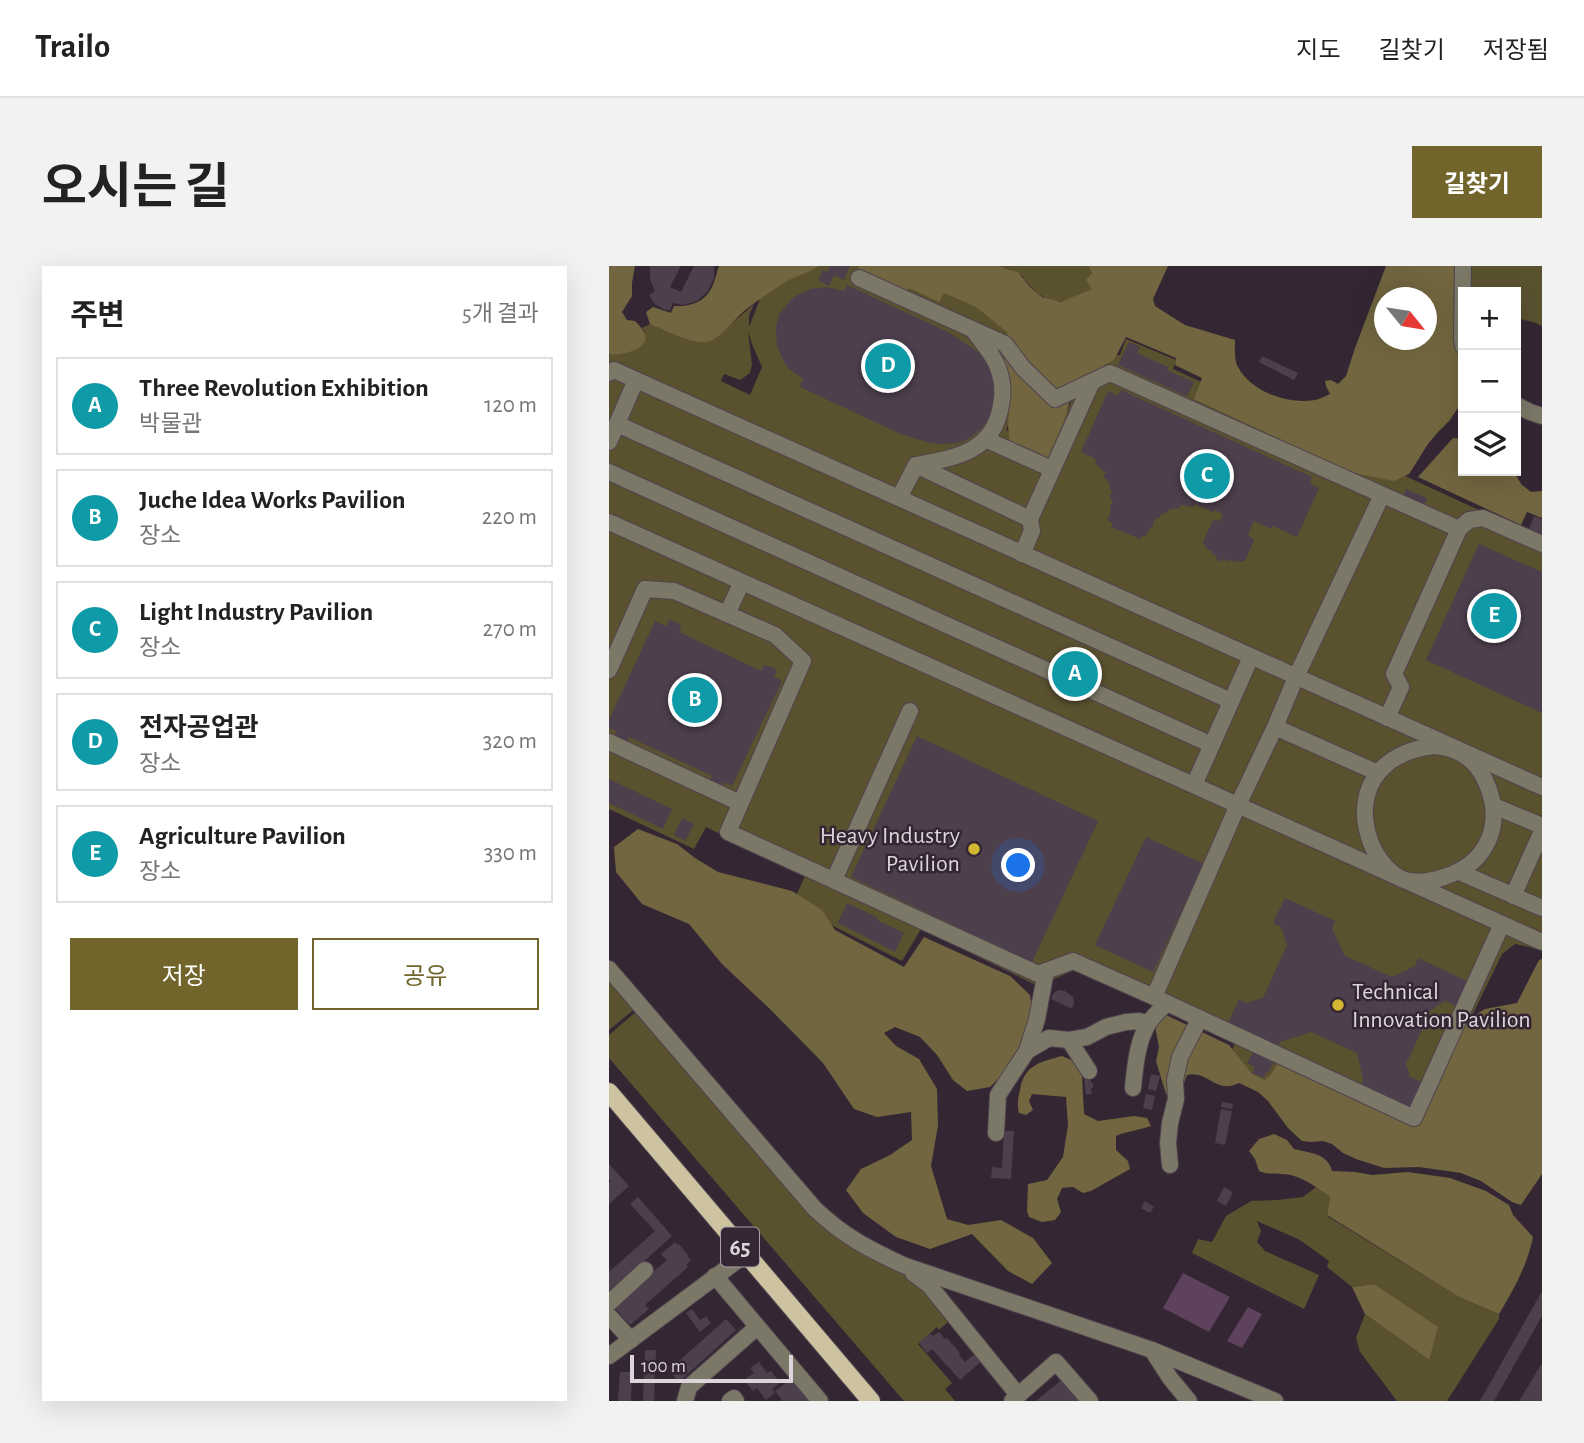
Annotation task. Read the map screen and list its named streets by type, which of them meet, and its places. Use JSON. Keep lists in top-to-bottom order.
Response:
{
  "streets": {
    "main road": ["65"]
  },
  "places": ["Heavy Industry Pavilion", "Technical Innovation Pavilion"],
  "scale_bar": "100 m",
  "north": "bottom right",
  "page": {
    "header": "Trailo",
    "nav": ["지도", "길찾기", "저장됨"],
    "title": "오시는 길",
    "buttons": [
      "길찾기",
      ["저장", "공유"]
    ],
    "heading": ["주변", "5개 결과"],
    "map_buttons": ["+", "−"],
    "pins": [
      "D",
      "C",
      "E",
      "A",
      "B"
    ],
    "list": [
      {
        "mark": "A",
        "name": "Three Revolution Exhibition",
        "note": "박물관",
        "value": "120 m"
      },
      {
        "mark": "B",
        "name": "Juche Idea Works Pavilion",
        "note": "장소",
        "value": "220 m"
      },
      {
        "mark": "C",
        "name": "Light Industry Pavilion",
        "note": "장소",
        "value": "270 m"
      },
      {
        "mark": "D",
        "name": "전자공업관",
        "note": "장소",
        "value": "320 m"
      },
      {
        "mark": "E",
        "name": "Agriculture Pavilion",
        "note": "장소",
        "value": "330 m"
      }
    ],
    "scale": "100 m"
  }
}
